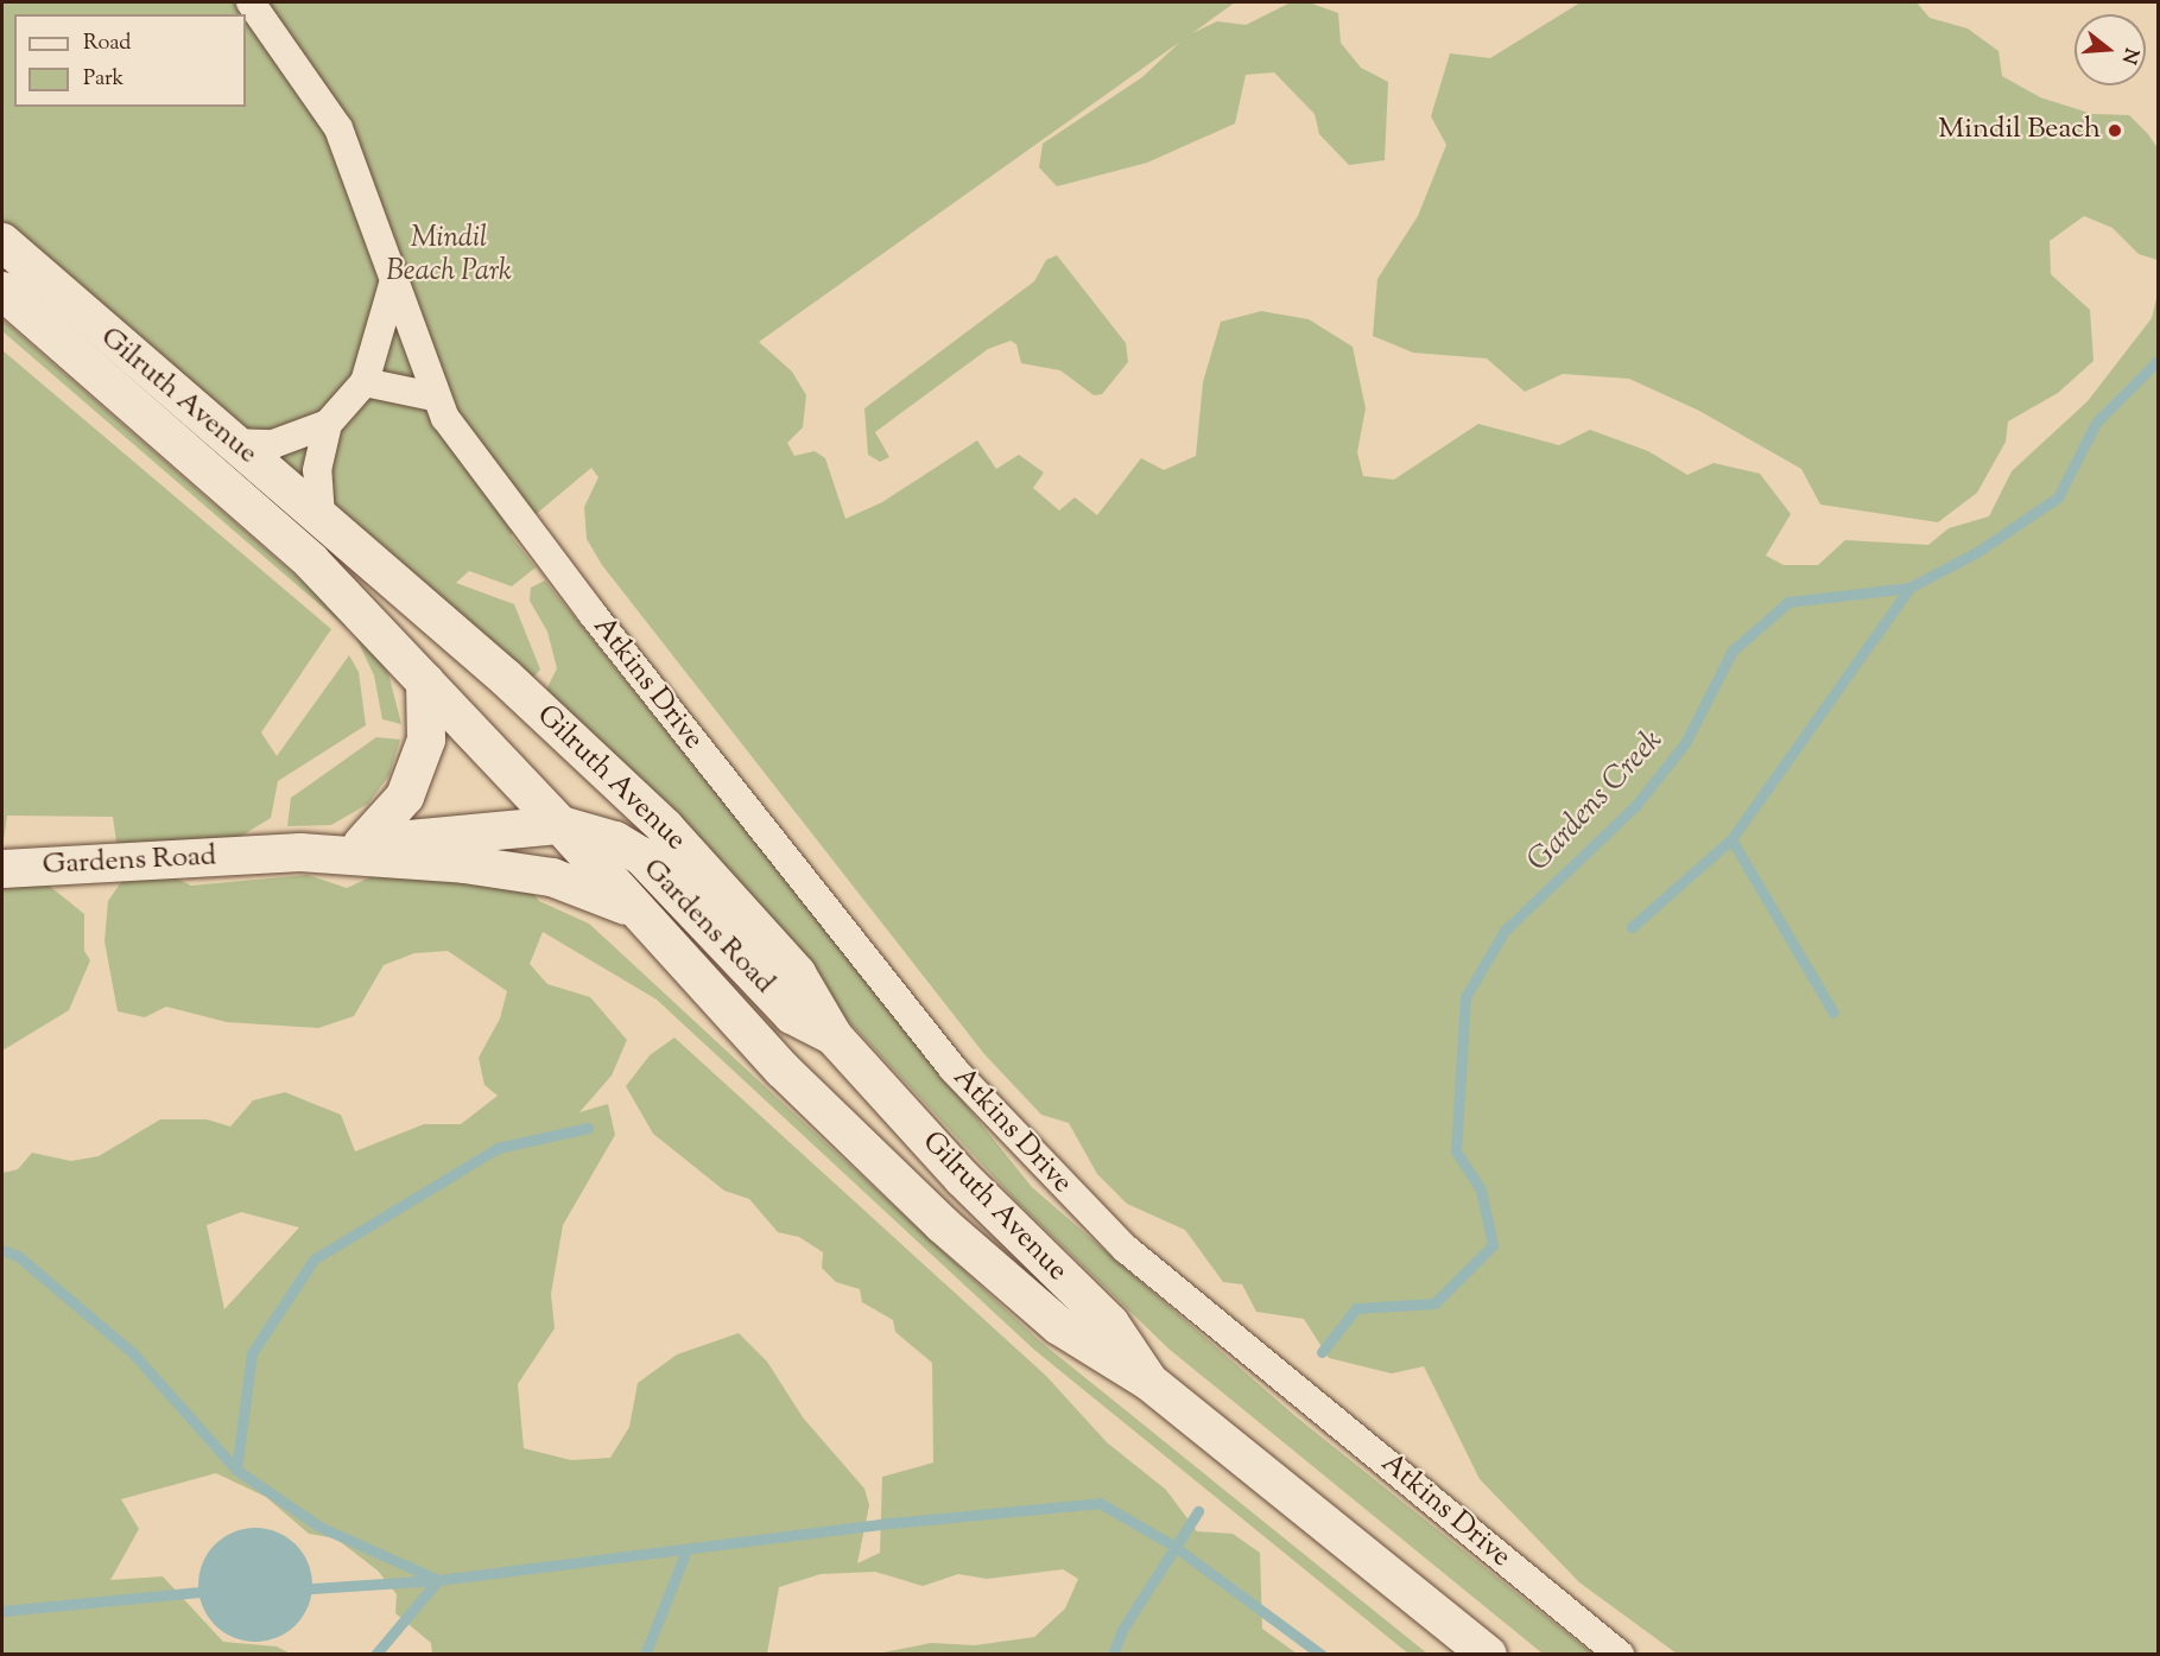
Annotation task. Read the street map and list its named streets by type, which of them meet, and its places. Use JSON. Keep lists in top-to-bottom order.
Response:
{
  "streets": {
    "street": ["Gilruth Avenue", "Atkins Drive", "Gardens Road"]
  },
  "crossings": [
    ["Gilruth Avenue", "Gardens Road"]
  ],
  "water": ["Gardens Creek"],
  "parks": ["Mindil Beach Park"],
  "places": ["Mindil Beach"],
  "legend": ["Road", "Park"],
  "north": "right"
}
